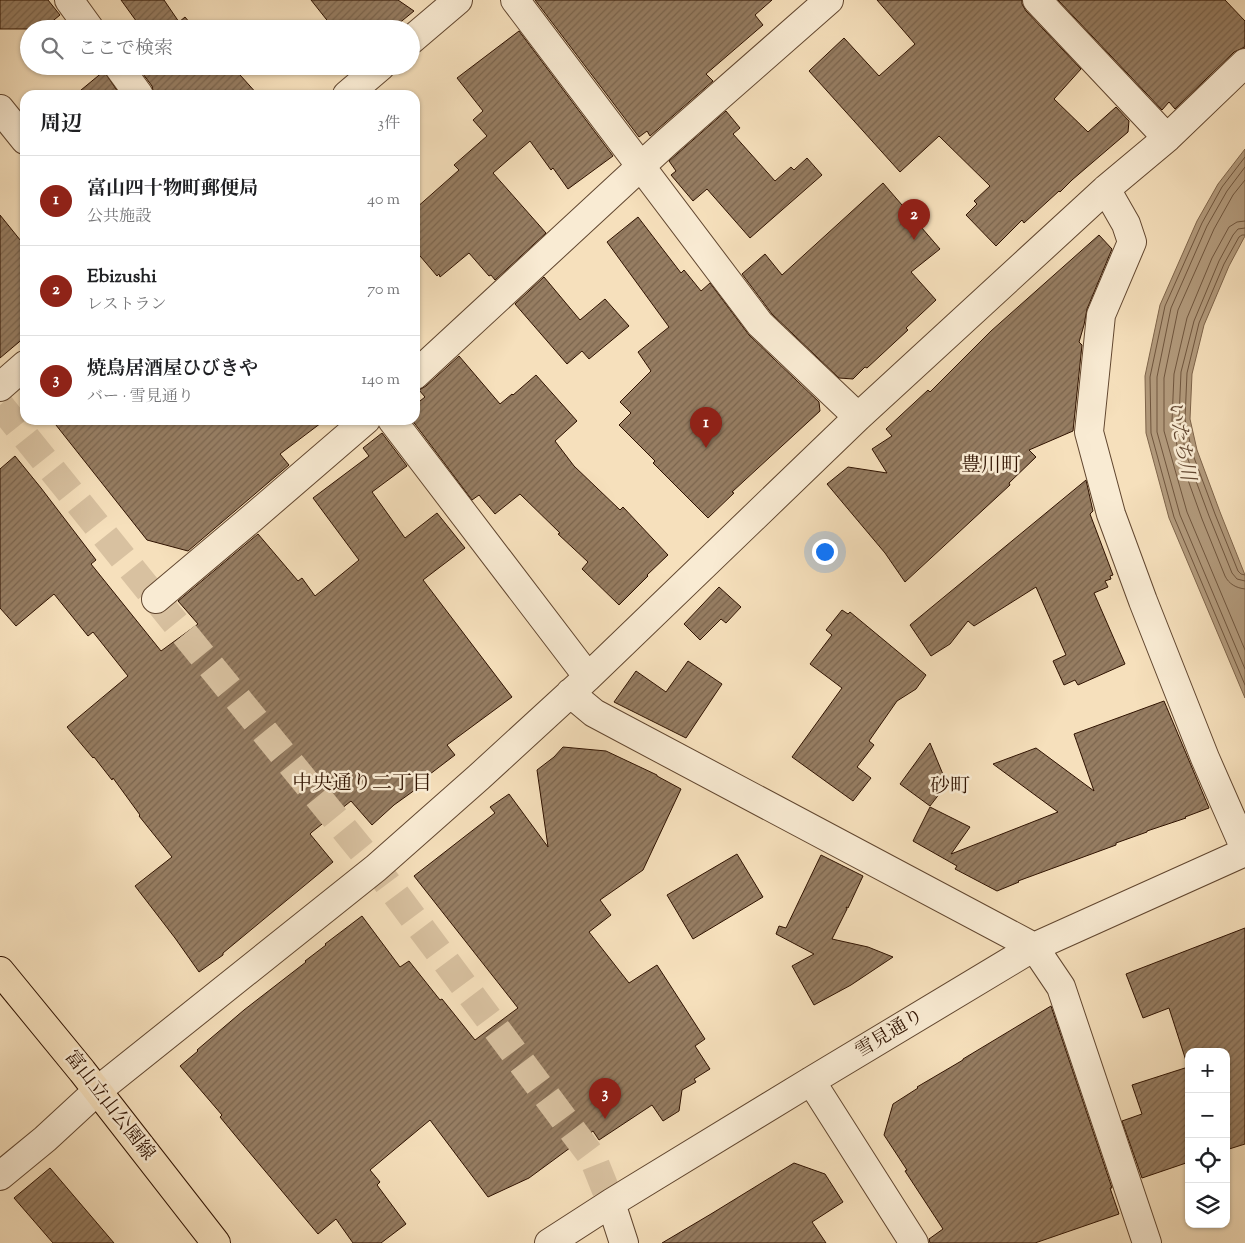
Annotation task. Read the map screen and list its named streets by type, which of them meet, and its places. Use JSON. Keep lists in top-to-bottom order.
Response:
{
  "streets": {
    "main road": ["富山立山公園線"],
    "street": ["雪見通り"]
  },
  "districts": ["豊川町", "中央通り二丁目", "砂町"],
  "water": ["いたち川"],
  "page": {
    "search": "ここで検索",
    "heading": ["周辺", "3件"],
    "list": [
      {
        "mark": "1",
        "name": "富山四十物町郵便局",
        "note": "公共施設",
        "value": "40 m"
      },
      {
        "mark": "2",
        "name": "Ebizushi",
        "note": "レストラン",
        "value": "70 m"
      },
      {
        "mark": "3",
        "name": "焼鳥居酒屋ひびきや",
        "note": "バー · 雪見通り",
        "value": "140 m"
      }
    ],
    "pins": ["2", "1", "3"],
    "map_buttons": ["+", "−"]
  }
}
